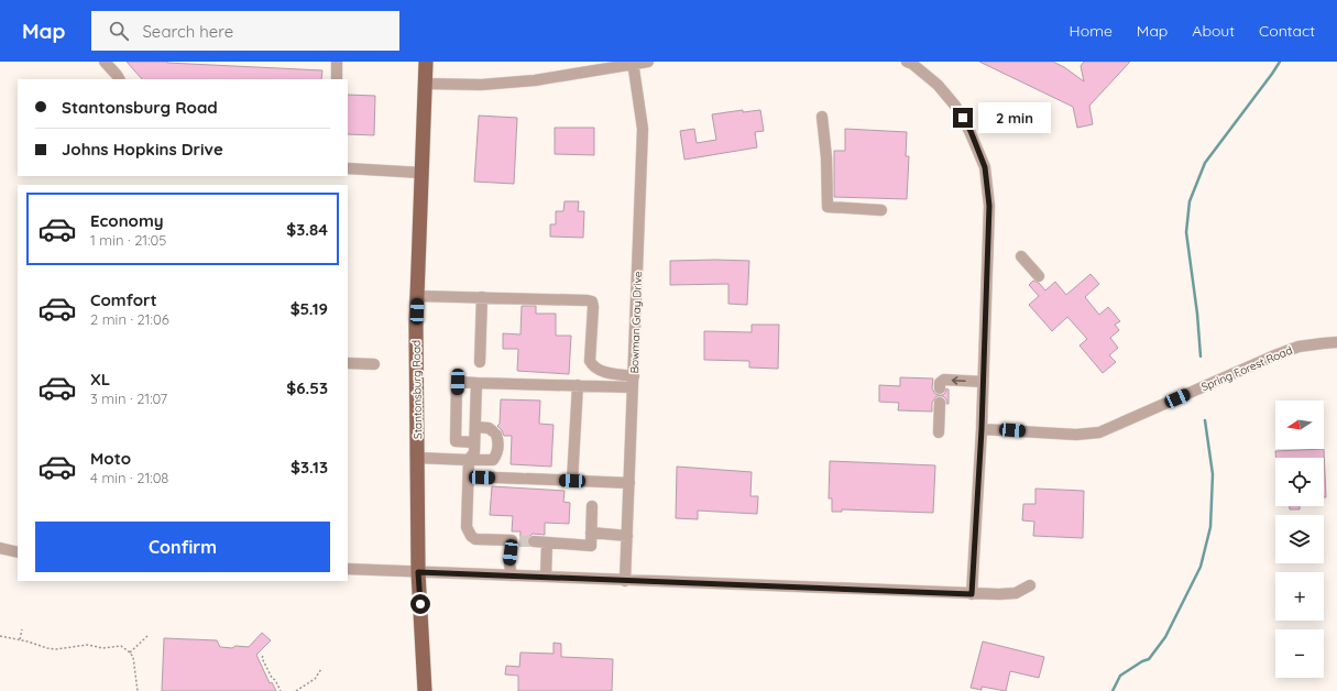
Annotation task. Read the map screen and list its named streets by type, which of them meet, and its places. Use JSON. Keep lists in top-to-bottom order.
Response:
{
  "streets": {
    "main road": ["Stantonsburg Road"],
    "street": ["Bowman Gray Drive", "Spring Forest Road"]
  },
  "north": "left",
  "page": {
    "header": "Map",
    "search": "Search here",
    "nav": [
      "Home",
      "Map",
      "About",
      "Contact"
    ],
    "banner": ["Stantonsburg Road", "Johns Hopkins Drive"],
    "bubble": "2 min",
    "list": [
      {
        "name": "Economy",
        "note": "1 min · 21:05",
        "value": "$3.84"
      },
      {
        "name": "Comfort",
        "note": "2 min · 21:06",
        "value": "$5.19"
      },
      {
        "name": "XL",
        "note": "3 min · 21:07",
        "value": "$6.53"
      },
      {
        "name": "Moto",
        "note": "4 min · 21:08",
        "value": "$3.13"
      }
    ],
    "map_buttons": ["+", "−"],
    "buttons": "Confirm"
  }
}
